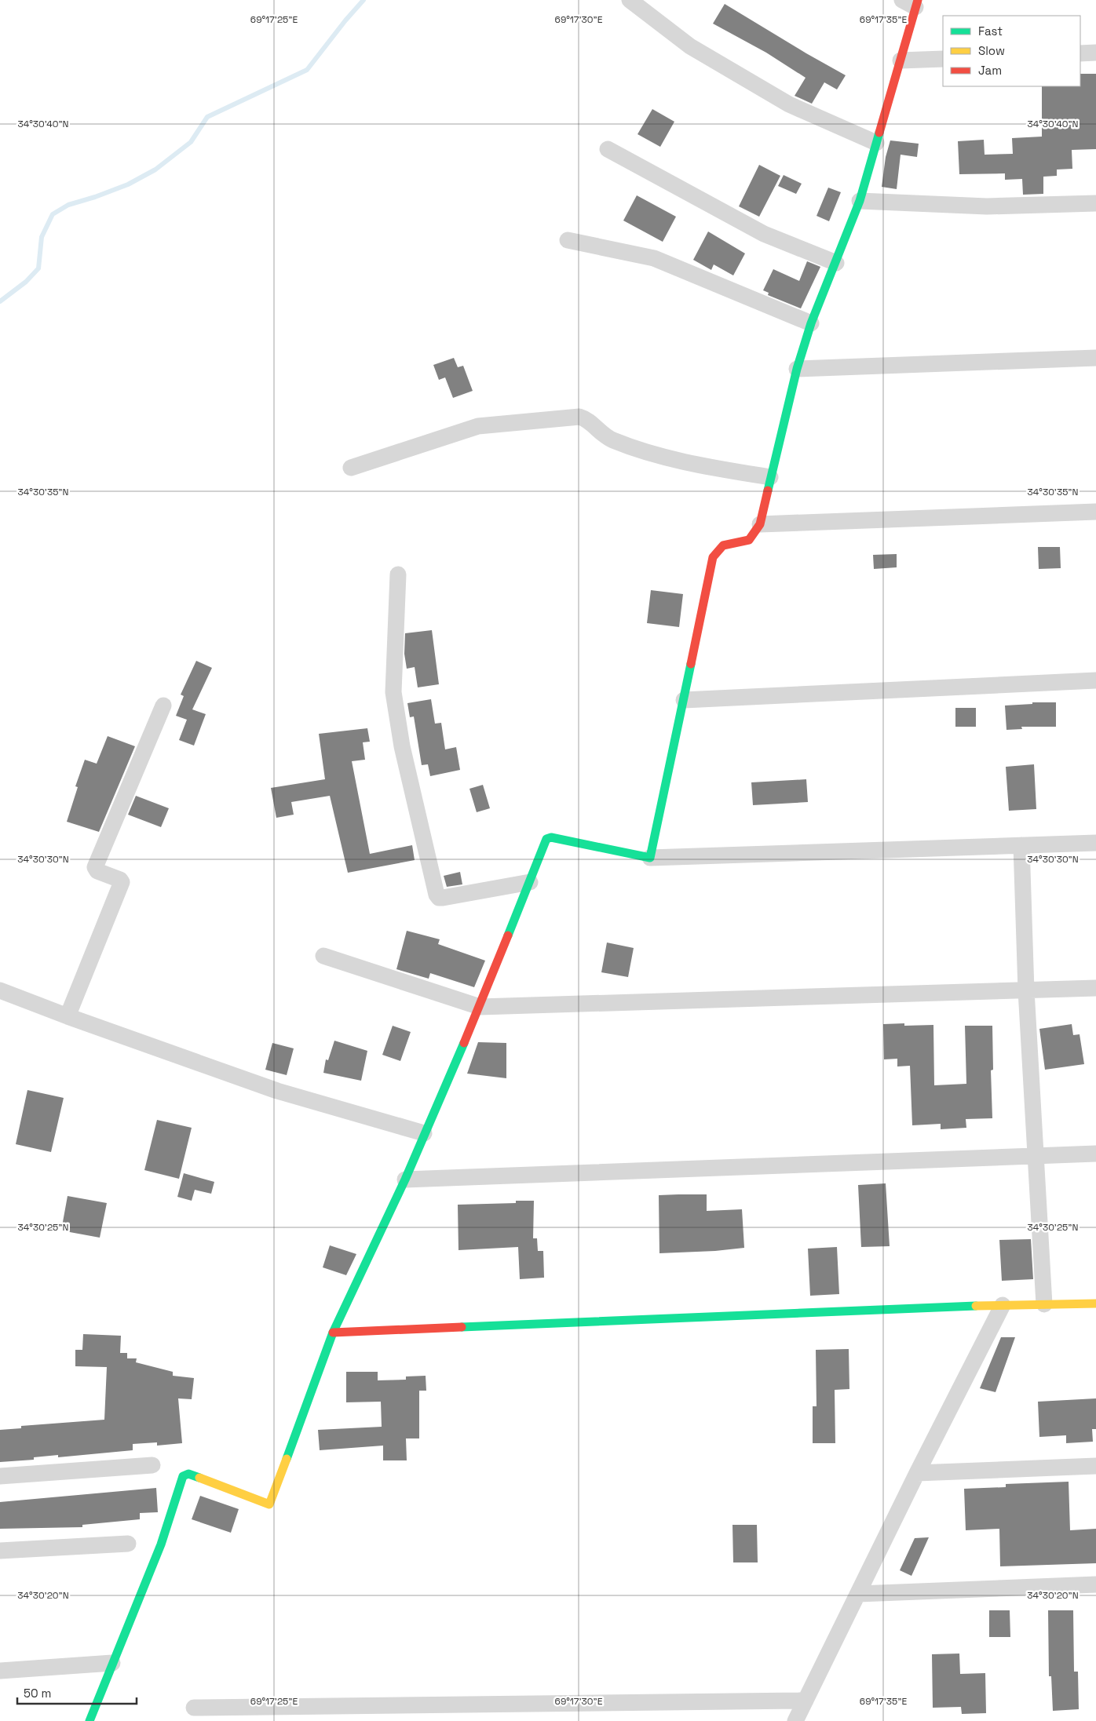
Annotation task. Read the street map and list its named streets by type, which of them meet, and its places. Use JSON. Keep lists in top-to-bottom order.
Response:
{
  "legend": ["Fast", "Slow", "Jam"],
  "scale_bar": "50 m",
  "coordinates": [
    "69°17'25\"E",
    "69°17'30\"E",
    "69°17'35\"E",
    "34°30'40\"N",
    "34°30'35\"N",
    "34°30'30\"N",
    "34°30'25\"N",
    "34°30'20\"N"
  ]
}
